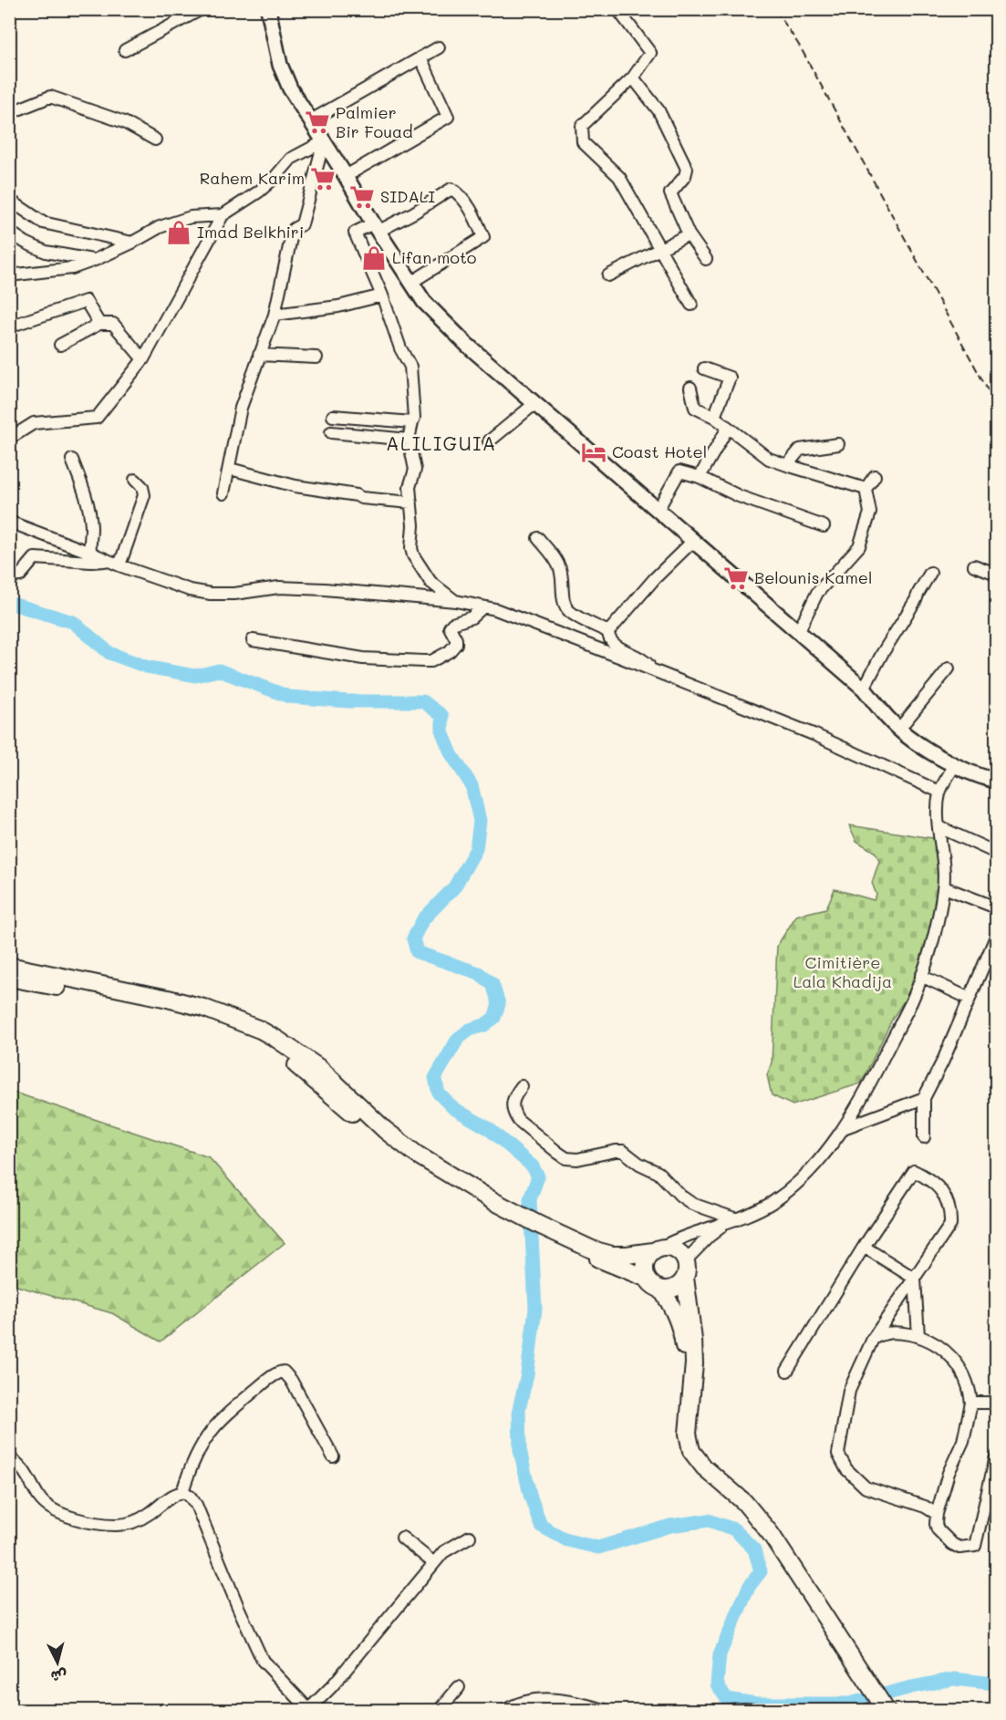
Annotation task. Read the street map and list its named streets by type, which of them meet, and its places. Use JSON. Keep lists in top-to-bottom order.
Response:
{
  "districts": ["ALILIGUIA"],
  "parks": ["Cimitière Lala Khadija"],
  "places": {
    "supermarket": [
      "Palmier Bir Fouad",
      "Rahem Karim",
      "SIDALI",
      "Belounis Kamel"
    ],
    "shop": ["Imad Belkhiri", "Lifan moto"],
    "hotel": ["Coast Hotel"]
  },
  "north": "bottom"
}
